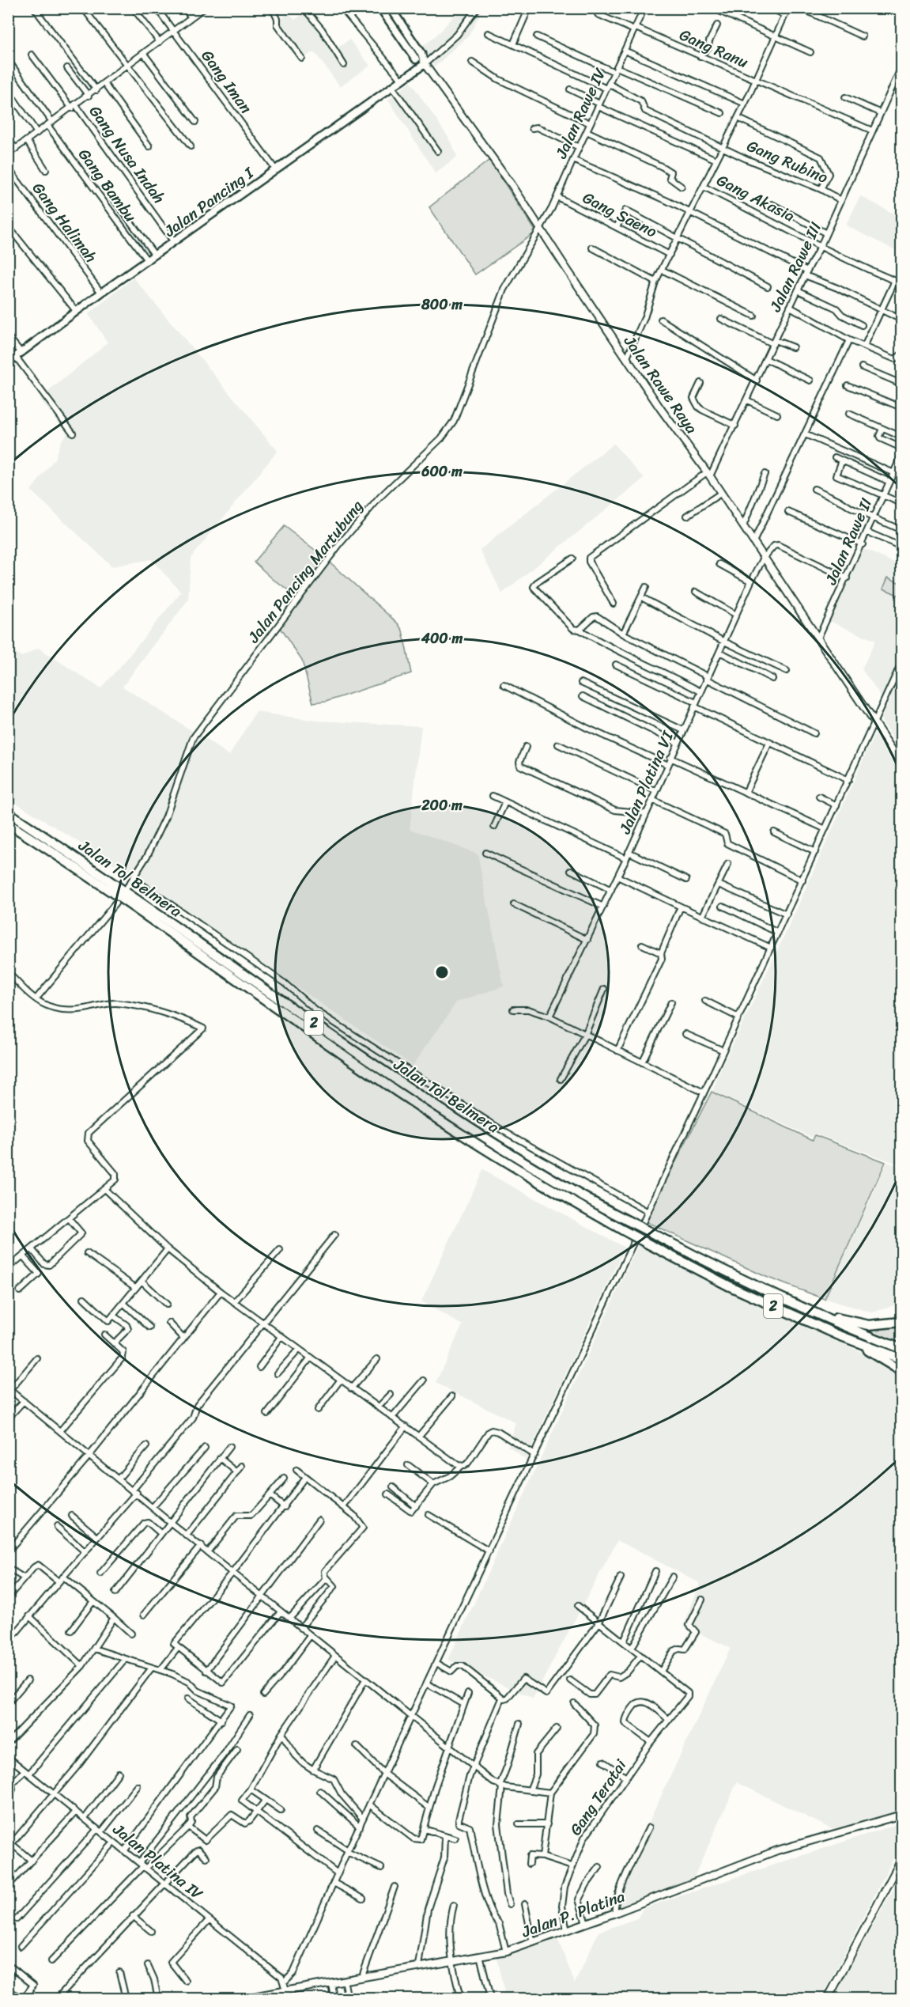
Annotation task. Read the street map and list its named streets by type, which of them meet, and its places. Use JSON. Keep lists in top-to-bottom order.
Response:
{
  "streets": {
    "highway": ["Jalan Tol Belmera", "2"],
    "main road": ["Jalan Pancing I"],
    "street": [
      "Gang Ranu",
      "Gang Iman",
      "Jalan Rawe IV",
      "Gang Nusa Indah",
      "Gang Rubino",
      "Gang Bambu",
      "Gang Akasia",
      "Gang Saeno",
      "Gang Halimah",
      "Jalan Rawe III",
      "Jalan Rawe Raya",
      "Jalan Rawe II",
      "Jalan Pancing Martubung",
      "Jalan Platina VI",
      "Gang Teratai",
      "Jalan Platina IV",
      "Jalan P. Platina"
    ]
  },
  "crossings": [
    ["Gang Ranu", "Jalan Rawe IV"],
    ["Gang Ranu", "Jalan Rawe III"],
    ["Gang Iman", "Jalan Pancing I"],
    ["Jalan Rawe IV", "Gang Rubino"],
    ["Jalan Rawe IV", "Gang Saeno"],
    ["Jalan Rawe IV", "Jalan Rawe Raya"],
    ["Jalan Rawe IV", "Jalan Pancing Martubung"],
    ["Gang Nusa Indah", "Jalan Pancing I"],
    ["Gang Rubino", "Jalan Rawe III"],
    ["Gang Bambu", "Jalan Pancing I"],
    ["Gang Akasia", "Jalan Rawe III"],
    ["Jalan Pancing I", "Gang Halimah"],
    ["Jalan Pancing I", "Jalan Rawe Raya"],
    ["Jalan Rawe III", "Jalan Rawe Raya"],
    ["Jalan Rawe Raya", "Jalan Rawe II"],
    ["Jalan Rawe Raya", "Jalan Pancing Martubung"],
    ["Jalan Rawe Raya", "Jalan Platina VI"],
    ["Gang Teratai", "Jalan P. Platina"]
  ],
  "rings": [
    "800 m",
    "600 m",
    "400 m",
    "200 m"
  ]
}
